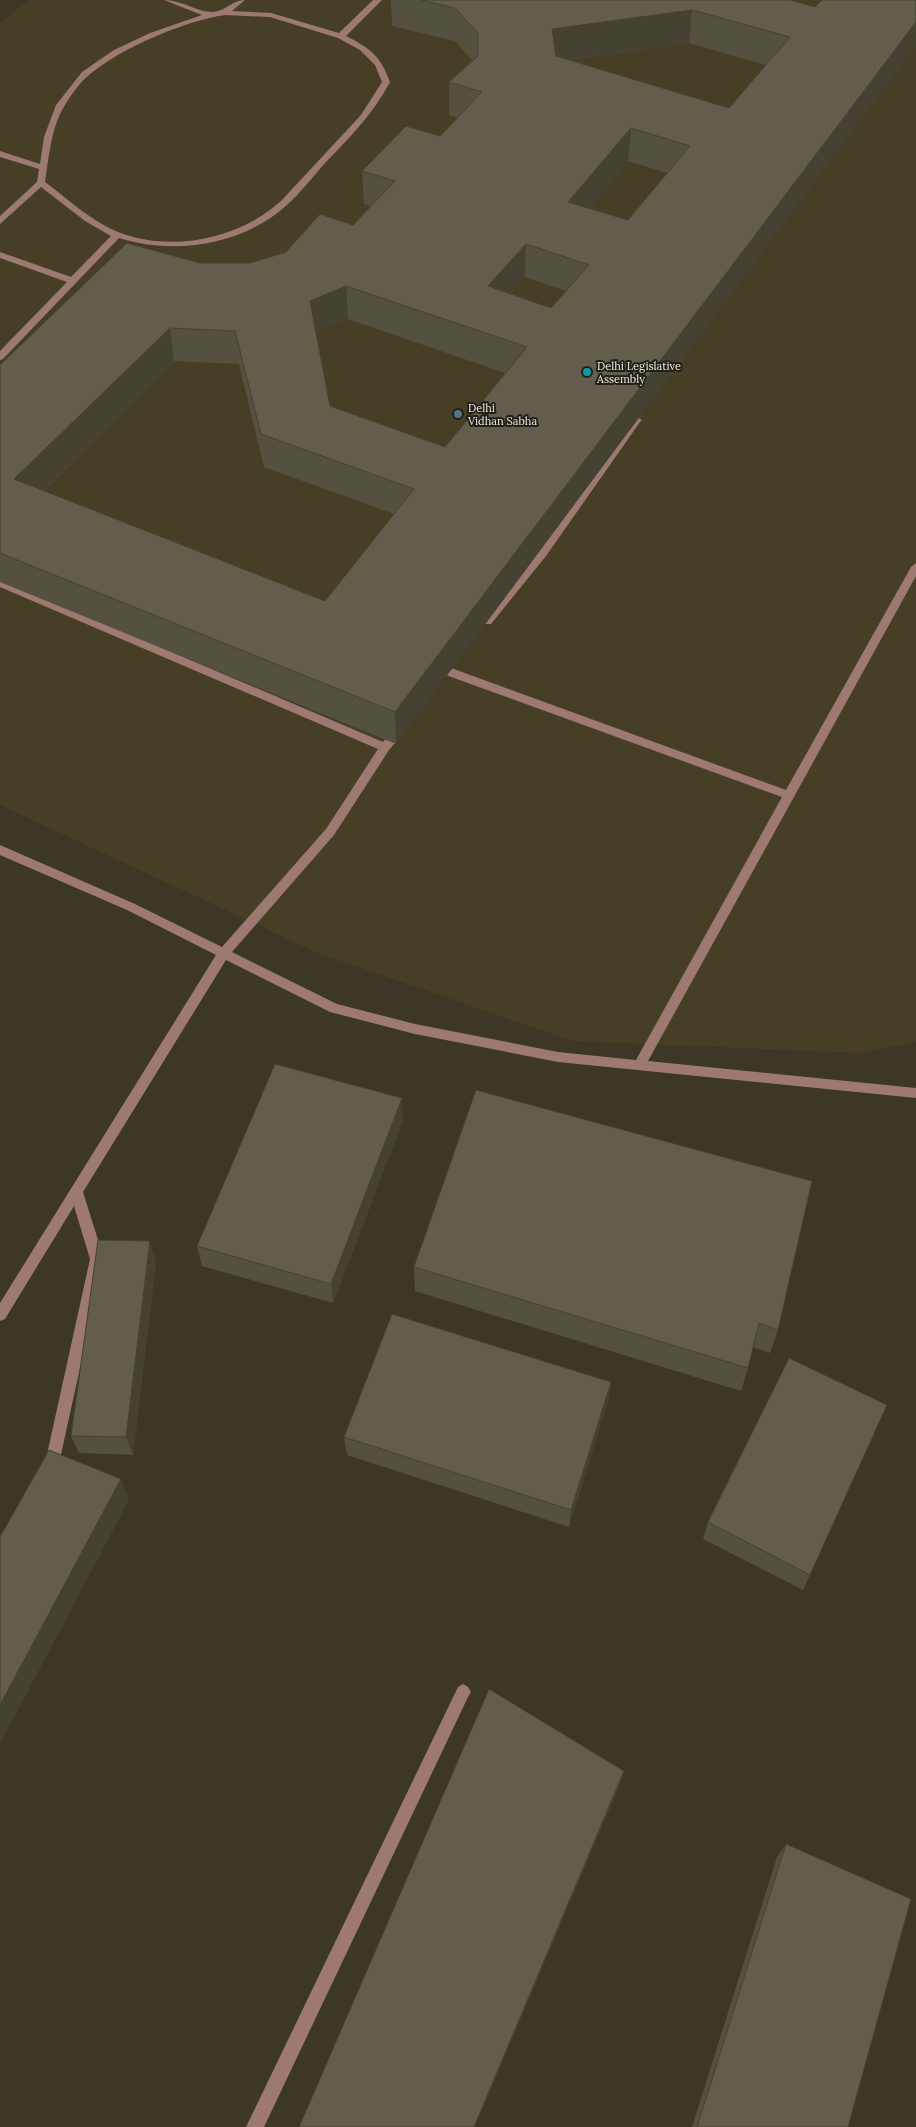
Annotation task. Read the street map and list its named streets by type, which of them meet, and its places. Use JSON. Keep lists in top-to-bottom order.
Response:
{
  "places": ["Delhi Legislative Assembly", "Delhi Vidhan Sabha"]
}
